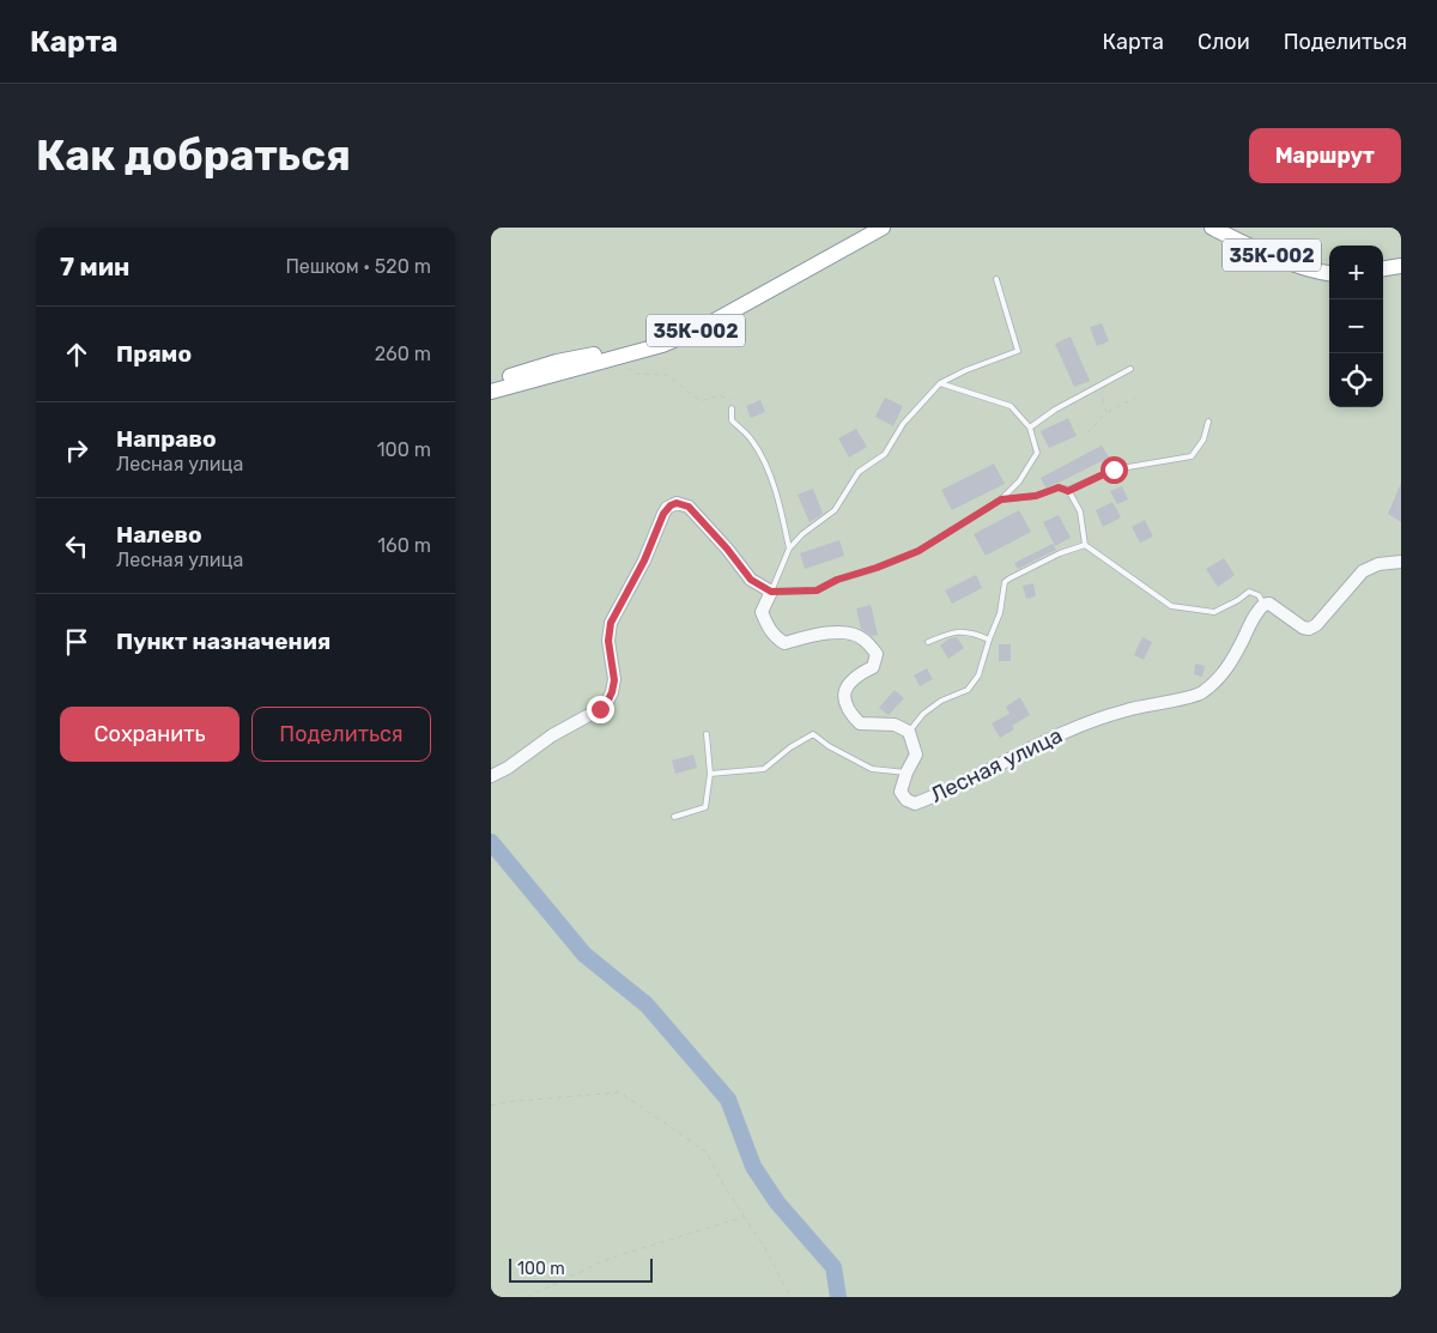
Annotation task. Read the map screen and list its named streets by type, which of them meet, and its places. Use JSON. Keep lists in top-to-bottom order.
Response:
{
  "streets": {
    "highway": ["35К-002"],
    "street": ["Лесная улица"]
  },
  "scale_bar": "100 m",
  "page": {
    "header": "Карта",
    "nav": ["Карта", "Слои", "Поделиться"],
    "buttons": [
      "Маршрут",
      ["Сохранить", "Поделиться"]
    ],
    "title": "Как добраться",
    "heading": ["7 мин", "Пешком · 520 m"],
    "map_buttons": ["+", "−"],
    "list": [
      ["Прямо", "260 m"],
      ["Направо", "Лесная улица", "100 m"],
      ["Налево", "Лесная улица", "160 m"],
      "Пункт назначения"
    ],
    "scale": "100 m"
  }
}
